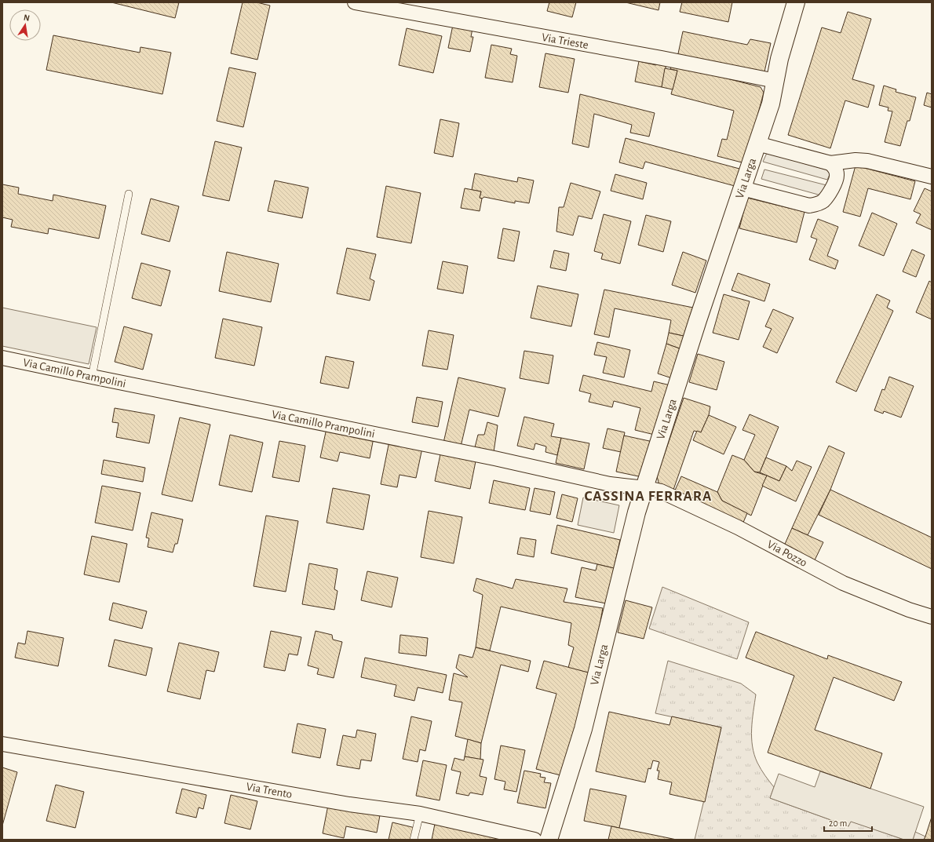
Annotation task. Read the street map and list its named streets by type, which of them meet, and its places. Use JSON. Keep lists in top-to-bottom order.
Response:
{
  "streets": {
    "street": [
      "Via Trieste",
      "Via Larga",
      "Via Camillo Prampolini",
      "Via Pozzo",
      "Via Trento"
    ]
  },
  "crossings": [
    ["Via Trieste", "Via Larga"],
    ["Via Larga", "Via Camillo Prampolini"],
    ["Via Larga", "Via Pozzo"],
    ["Via Camillo Prampolini", "Via Pozzo"]
  ],
  "districts": ["CASSINA FERRARA"],
  "scale_bar": "20 m",
  "north": "top"
}
